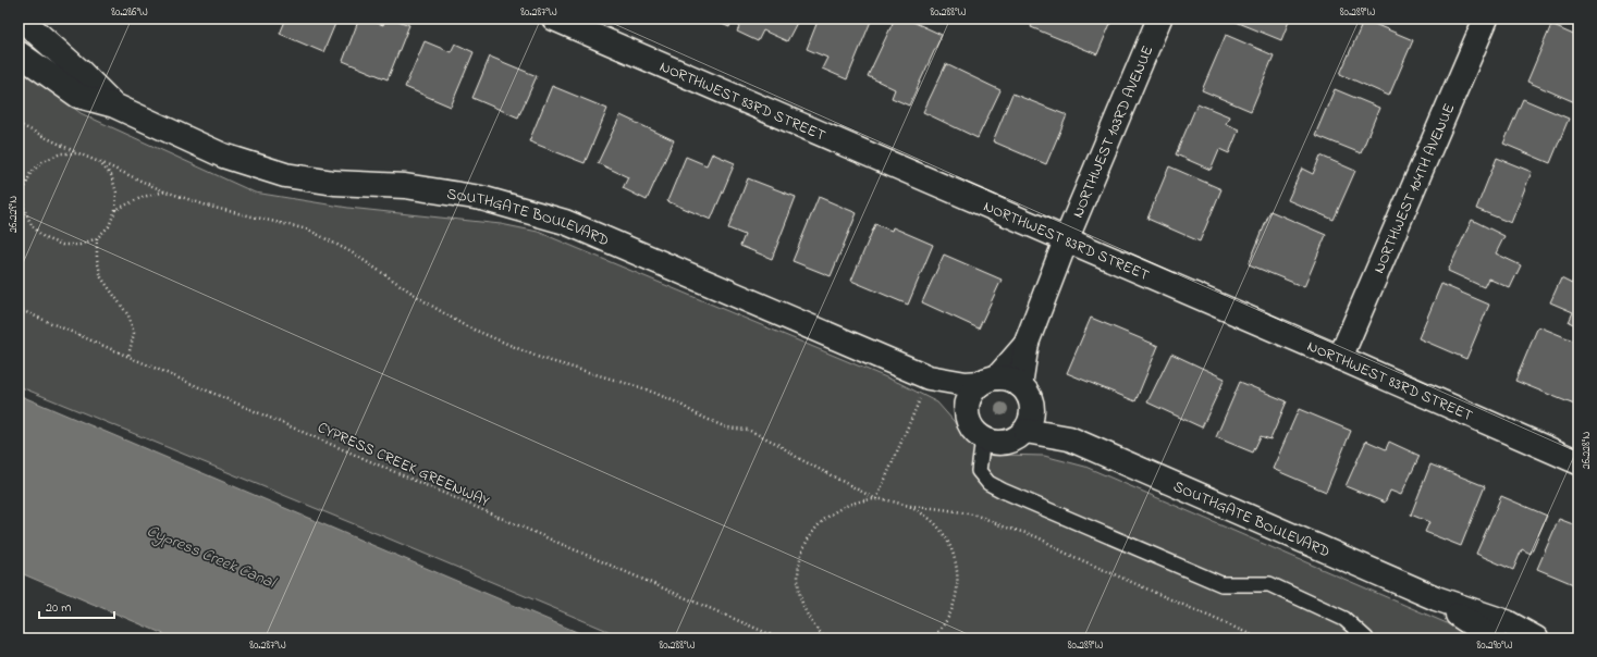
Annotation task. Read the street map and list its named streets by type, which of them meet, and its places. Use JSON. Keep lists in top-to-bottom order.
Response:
{
  "streets": {
    "street": [
      "NORTHWEST 83RD STREET",
      "NORTHWEST 103RD AVENUE",
      "NORTHWEST 104TH AVENUE",
      "SOUTHGATE BOULEVARD"
    ],
    "path": ["CYPRESS CREEK GREENWAY"]
  },
  "crossings": [
    ["NORTHWEST 83RD STREET", "NORTHWEST 103RD AVENUE"],
    ["NORTHWEST 83RD STREET", "NORTHWEST 104TH AVENUE"],
    ["NORTHWEST 103RD AVENUE", "SOUTHGATE BOULEVARD"]
  ],
  "water": ["Cypress Creek Canal"],
  "scale_bar": "20 m",
  "coordinates": [
    "80.286°W",
    "80.287°W",
    "80.288°W",
    "80.289°W",
    "26.229°N",
    "26.228°N",
    "80.290°W"
  ]
}
